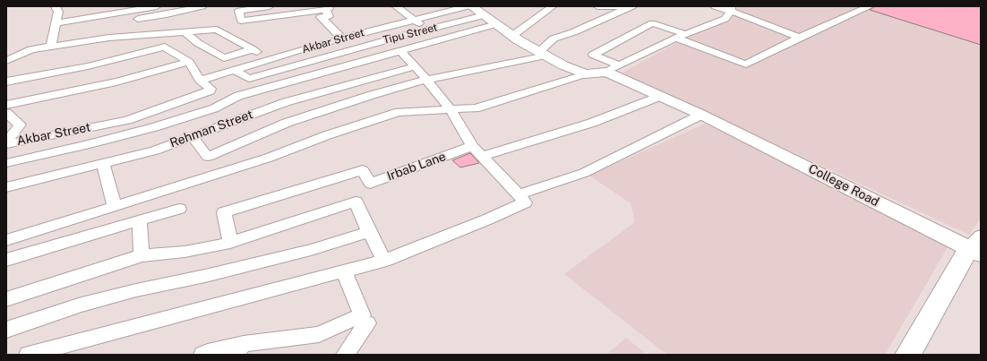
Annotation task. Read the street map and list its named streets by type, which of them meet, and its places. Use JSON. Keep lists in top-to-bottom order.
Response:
{
  "streets": {
    "main road": ["College Road"],
    "street": [
      "Tipu Street",
      "Akbar Street",
      "Rehman Street",
      "Irbab Lane"
    ]
  },
  "crossings": [
    ["Tipu Street", "Akbar Street"]
  ]
}
